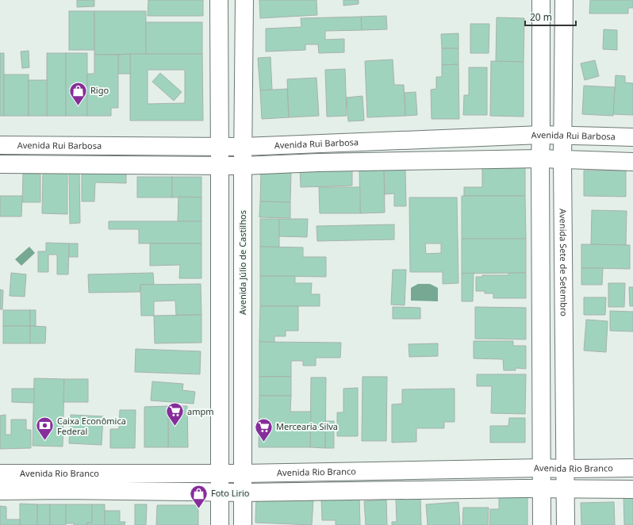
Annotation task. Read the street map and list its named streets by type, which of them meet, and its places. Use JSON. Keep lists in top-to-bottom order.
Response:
{
  "streets": {
    "street": [
      "Avenida Rui Barbosa",
      "Avenida Júlio de Castilhos",
      "Avenida Sete de Setembro",
      "Avenida Rio Branco"
    ]
  },
  "crossings": [
    ["Avenida Rui Barbosa", "Avenida Júlio de Castilhos"],
    ["Avenida Rui Barbosa", "Avenida Sete de Setembro"],
    ["Avenida Júlio de Castilhos", "Avenida Rio Branco"],
    ["Avenida Sete de Setembro", "Avenida Rio Branco"]
  ],
  "places": {
    "shop": ["Rigo", "Foto Lirio"],
    "supermarket": ["ampm", "Mercearia Silva"],
    "bank": ["Caixa Econômica Federal"]
  },
  "scale_bar": "20 m"
}
